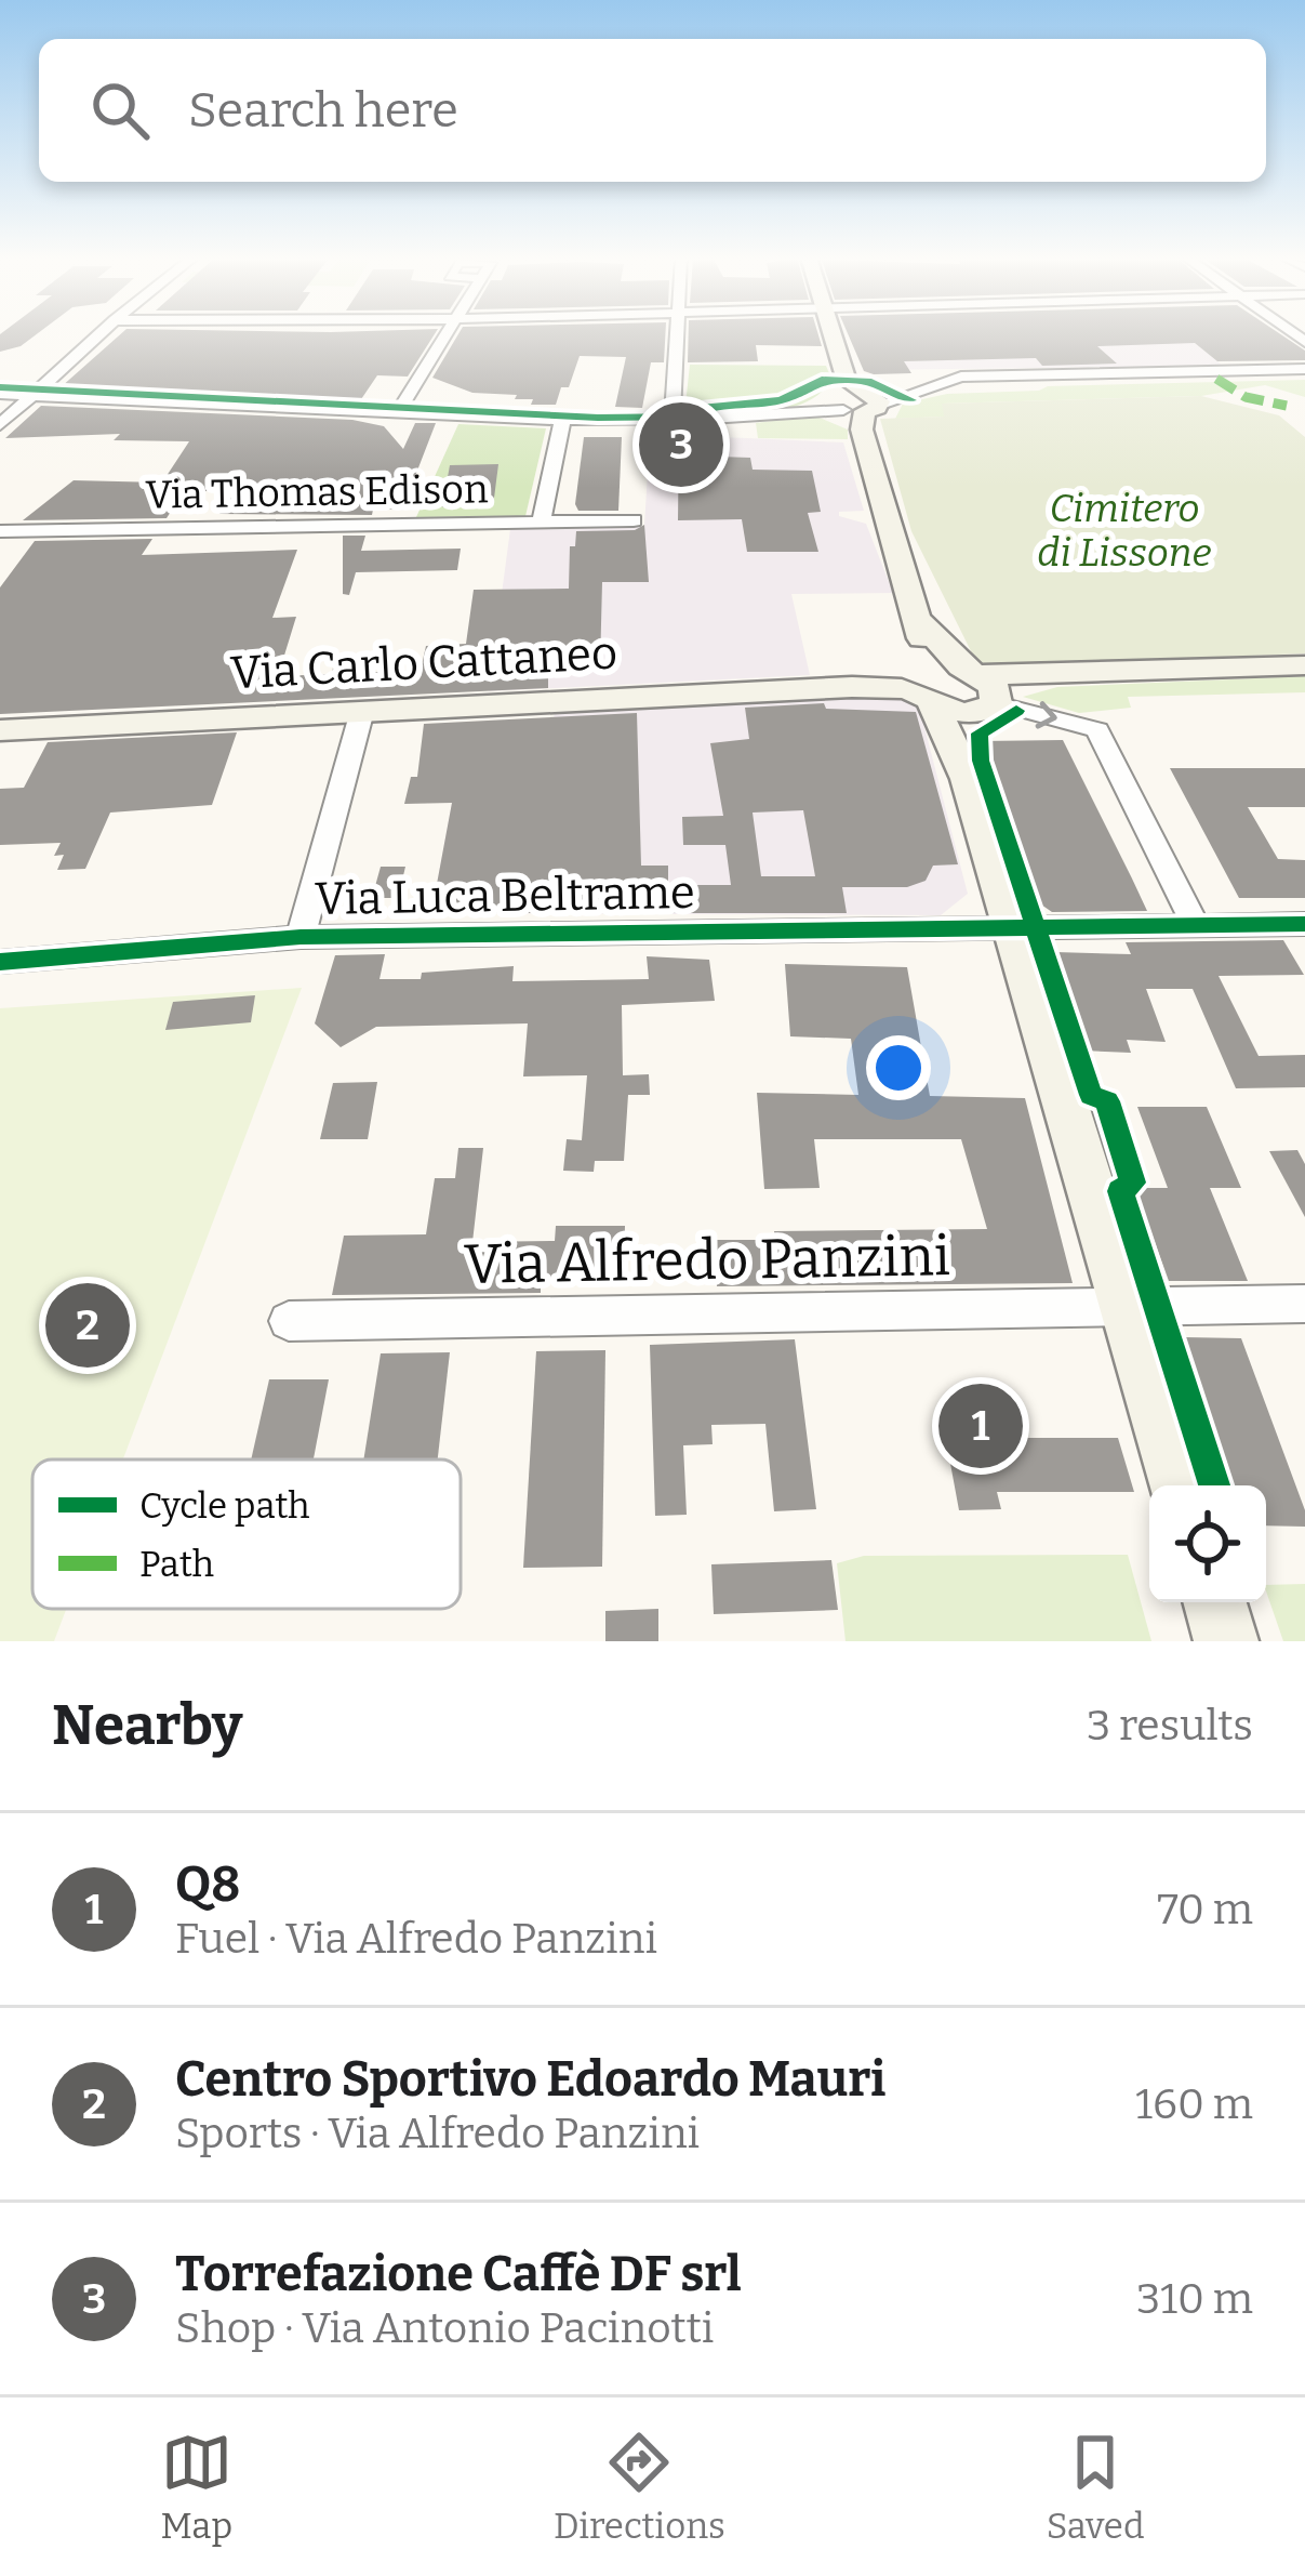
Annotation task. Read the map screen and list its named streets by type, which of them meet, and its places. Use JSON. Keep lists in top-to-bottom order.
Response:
{
  "streets": {
    "street": [
      "Via Thomas Edison",
      "Via Carlo Cattaneo",
      "Via Luca Beltrame",
      "Via Alfredo Panzini"
    ]
  },
  "parks": ["Cimitero di Lissone"],
  "legend": ["Cycle path", "Path"],
  "page": {
    "search": "Search here",
    "pins": ["3", "2", "1"],
    "heading": ["Nearby", "3 results"],
    "list": [
      {
        "mark": "1",
        "name": "Q8",
        "note": "Fuel · Via Alfredo Panzini",
        "value": "70 m"
      },
      {
        "mark": "2",
        "name": "Centro Sportivo Edoardo Mauri",
        "note": "Sports · Via Alfredo Panzini",
        "value": "160 m"
      },
      {
        "mark": "3",
        "name": "Torrefazione Caffè DF srl",
        "note": "Shop · Via Antonio Pacinotti",
        "value": "310 m"
      }
    ],
    "nav": ["Map", "Directions", "Saved"]
  }
}
